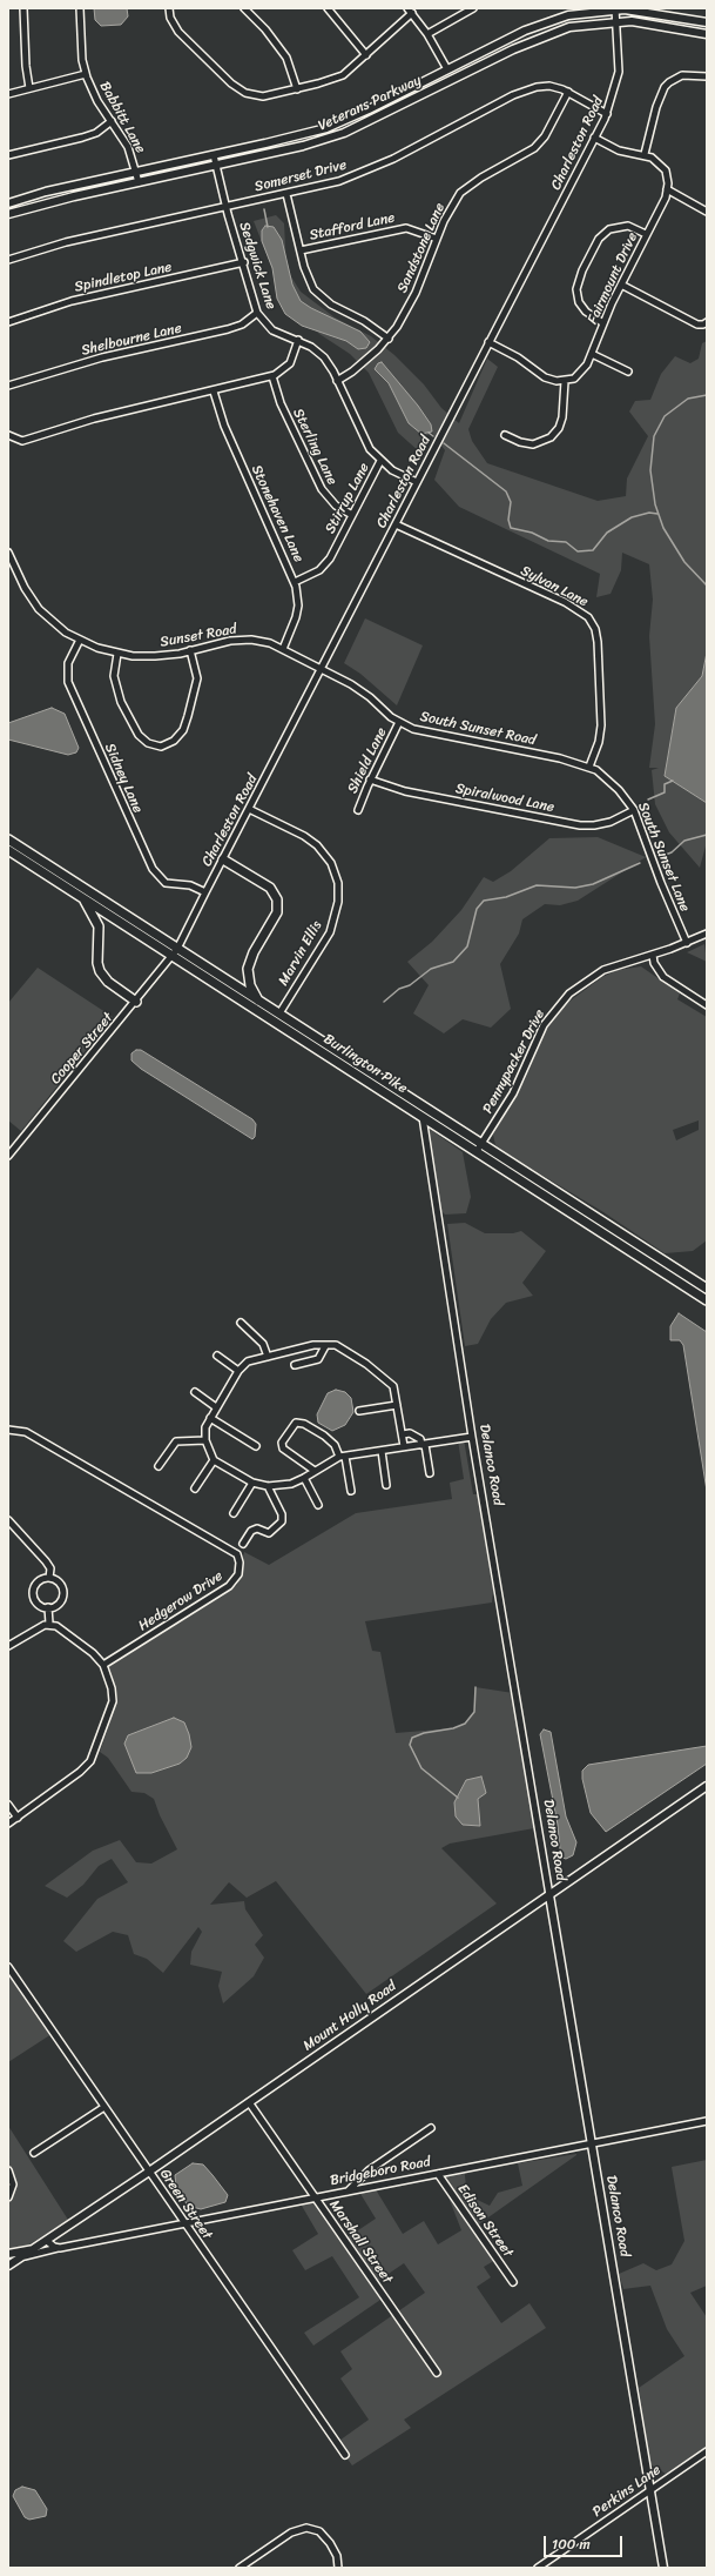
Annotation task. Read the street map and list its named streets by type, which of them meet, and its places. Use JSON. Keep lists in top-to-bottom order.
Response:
{
  "streets": {
    "highway": ["Burlington Pike"],
    "main road": ["Veterans Parkway", "Delanco Road", "Mount Holly Road"],
    "street": [
      "Babbitt Lane",
      "Charleston Road",
      "Somerset Drive",
      "Stafford Lane",
      "Sandstone Lane",
      "Sedgwick Lane",
      "Spindletop Lane",
      "Fairmount Drive",
      "Shelbourne Lane",
      "Sterling Lane",
      "Stirrup Lane",
      "Stonehaven Lane",
      "Sylvan Lane",
      "Sunset Road",
      "South Sunset Road",
      "Shield Lane",
      "Sidney Lane",
      "Spiralwood Lane",
      "South Sunset Lane",
      "Marvin Ellis",
      "Cooper Street",
      "Pennypacker Drive",
      "Hedgerow Drive",
      "Bridgeboro Road",
      "Green Street",
      "Edison Street",
      "Marshall Street",
      "Perkins Lane"
    ]
  },
  "crossings": [
    ["Veterans Parkway", "Babbitt Lane"],
    ["Veterans Parkway", "Charleston Road"],
    ["Veterans Parkway", "Sedgwick Lane"],
    ["Charleston Road", "Somerset Drive"],
    ["Charleston Road", "Sedgwick Lane"],
    ["Charleston Road", "Sylvan Lane"],
    ["Charleston Road", "Sunset Road"],
    ["Charleston Road", "South Sunset Road"],
    ["Charleston Road", "Sidney Lane"],
    ["Charleston Road", "Marvin Ellis"],
    ["Charleston Road", "Cooper Street"],
    ["Charleston Road", "Burlington Pike"],
    ["Somerset Drive", "Sandstone Lane"],
    ["Somerset Drive", "Sedgwick Lane"],
    ["Stafford Lane", "Sandstone Lane"],
    ["Sandstone Lane", "Sedgwick Lane"],
    ["Sedgwick Lane", "Spindletop Lane"],
    ["Sedgwick Lane", "Shelbourne Lane"],
    ["Sedgwick Lane", "Stirrup Lane"],
    ["Sterling Lane", "Stirrup Lane"],
    ["Stirrup Lane", "Stonehaven Lane"],
    ["Stonehaven Lane", "Sunset Road"],
    ["Sylvan Lane", "South Sunset Road"],
    ["Sylvan Lane", "South Sunset Lane"],
    ["Sunset Road", "South Sunset Road"],
    ["Sunset Road", "Sidney Lane"],
    ["South Sunset Road", "Shield Lane"],
    ["South Sunset Road", "South Sunset Lane"],
    ["Shield Lane", "Spiralwood Lane"],
    ["Spiralwood Lane", "South Sunset Lane"],
    ["South Sunset Lane", "Pennypacker Drive"],
    ["Marvin Ellis", "Burlington Pike"],
    ["Cooper Street", "Burlington Pike"],
    ["Pennypacker Drive", "Burlington Pike"],
    ["Burlington Pike", "Delanco Road"],
    ["Delanco Road", "Mount Holly Road"],
    ["Delanco Road", "Bridgeboro Road"],
    ["Delanco Road", "Perkins Lane"],
    ["Mount Holly Road", "Bridgeboro Road"],
    ["Mount Holly Road", "Green Street"],
    ["Mount Holly Road", "Marshall Street"],
    ["Bridgeboro Road", "Green Street"],
    ["Bridgeboro Road", "Edison Street"],
    ["Bridgeboro Road", "Marshall Street"]
  ],
  "scale_bar": "100 m"
}
